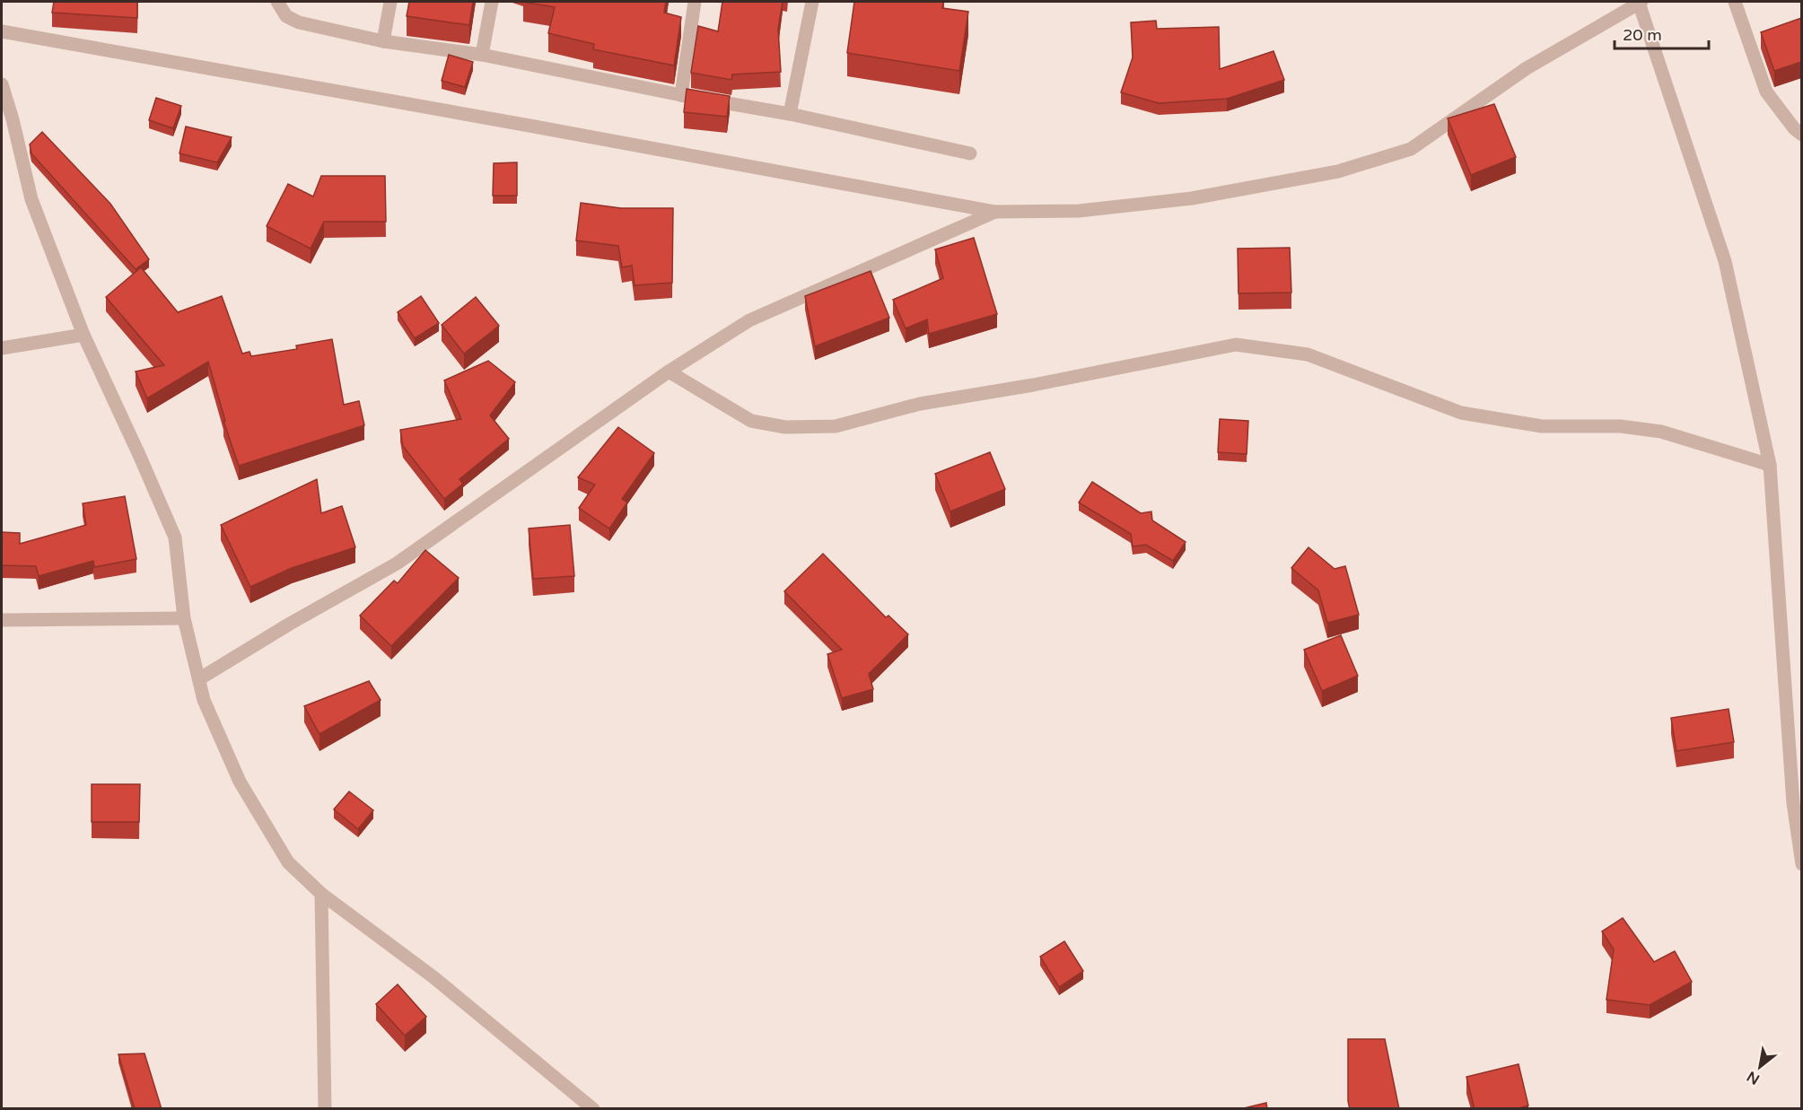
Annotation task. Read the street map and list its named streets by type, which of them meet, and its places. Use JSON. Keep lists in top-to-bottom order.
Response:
{
  "scale_bar": "20 m",
  "north": "bottom left"
}
